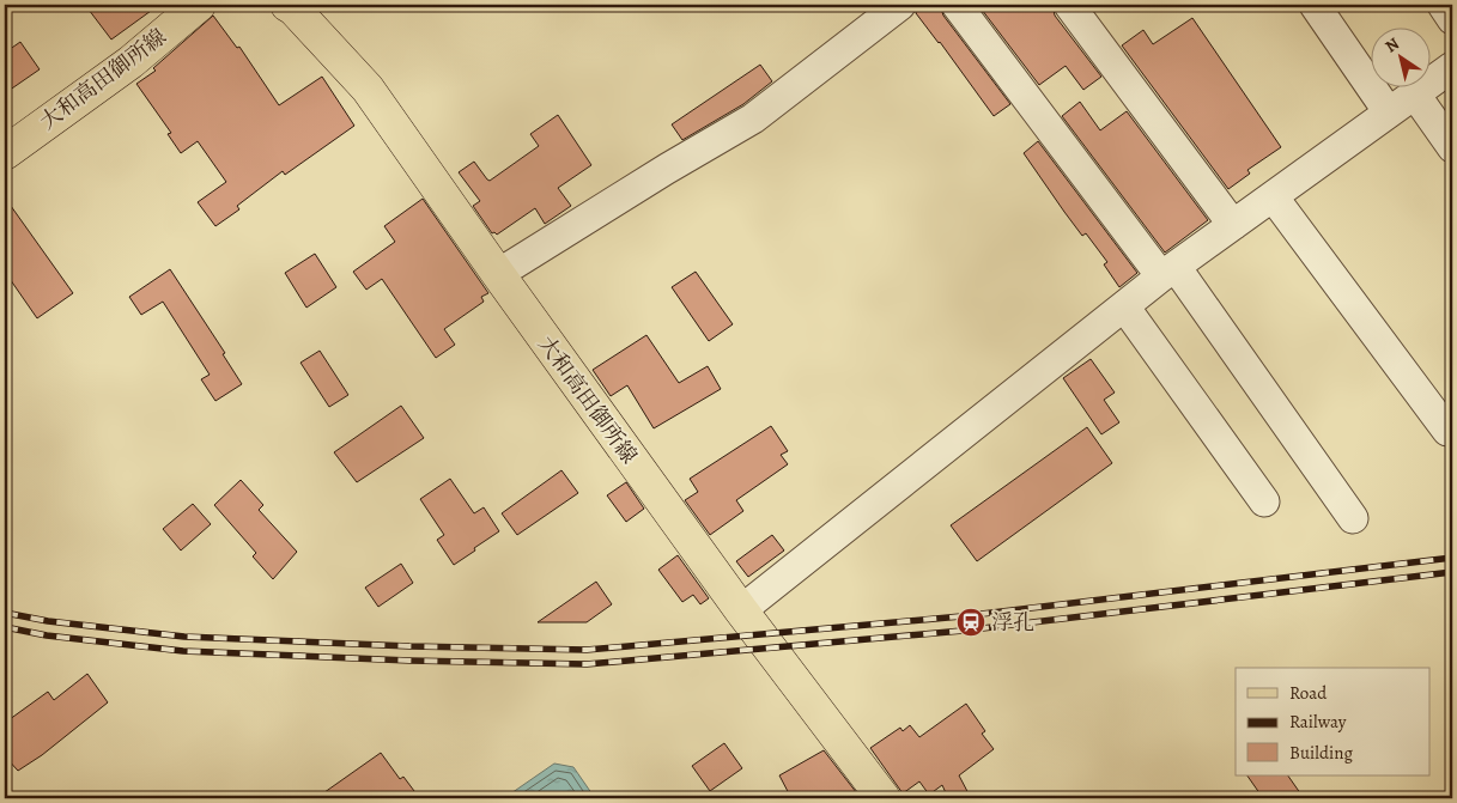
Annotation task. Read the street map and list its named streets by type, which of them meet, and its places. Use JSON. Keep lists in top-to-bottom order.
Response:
{
  "streets": {
    "main road": ["大和高田御所線"]
  },
  "places": {
    "station": ["浮孔"]
  },
  "legend": ["Road", "Railway", "Building"],
  "north": "top left"
}
